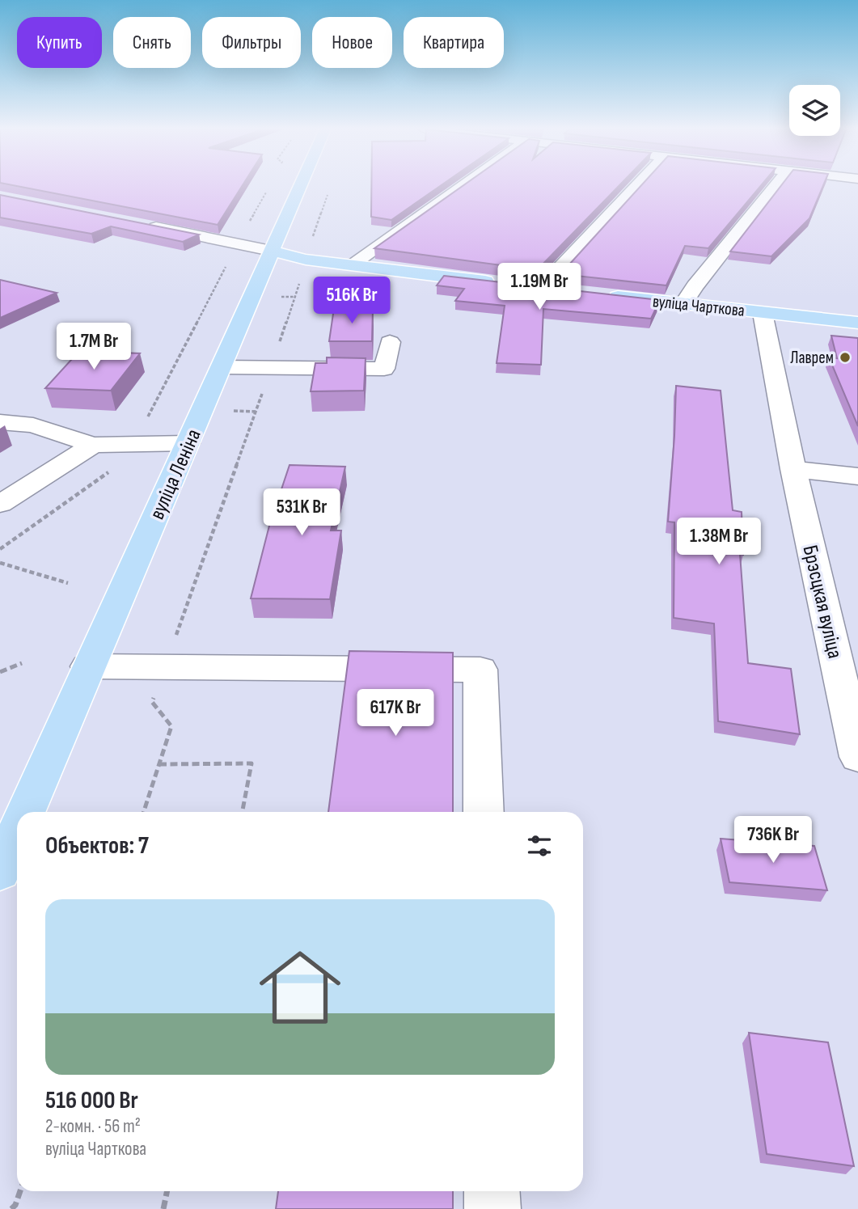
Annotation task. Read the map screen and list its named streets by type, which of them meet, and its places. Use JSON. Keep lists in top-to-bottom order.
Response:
{
  "streets": {
    "main road": ["вуліца Чарткова", "вуліца Леніна"],
    "street": ["Брэсцкая вуліца"]
  },
  "crossings": [
    ["вуліца Чарткова", "Брэсцкая вуліца"]
  ],
  "places": ["Лаврем"],
  "page": {
    "chip": [
      "Купить",
      "Снять",
      "Фильтры",
      "Новое",
      "Квартира"
    ],
    "price": [
      "1.19M Br",
      "516K Br",
      "1.7M Br",
      "531K Br",
      "1.38M Br",
      "617K Br",
      "736K Br"
    ],
    "heading": "Объектов: 7",
    "list": [
      {
        "name": "516 000 Br",
        "note": "2-комн. · 56 m² · вуліца Чарткова"
      }
    ]
  }
}
